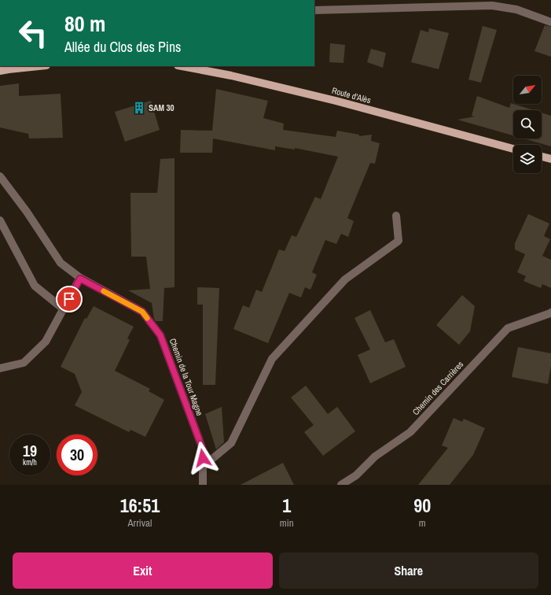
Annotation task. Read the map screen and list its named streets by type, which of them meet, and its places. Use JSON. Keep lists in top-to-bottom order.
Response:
{
  "streets": {
    "main road": ["Route d'Alès"],
    "street": ["Chemin de la Tour Magne", "Chemin des Carrières"]
  },
  "places": {
    "building": ["SAM 30"]
  },
  "north": "top right",
  "page": {
    "turn": ["80 m", "Allée du Clos des Pins"],
    "speed": "19 km/h",
    "limit": "30",
    "eta": [
      "16:51",
      "Arrival",
      "1",
      "min",
      "90",
      "m"
    ],
    "buttons": ["Exit", "Share"]
  }
}
